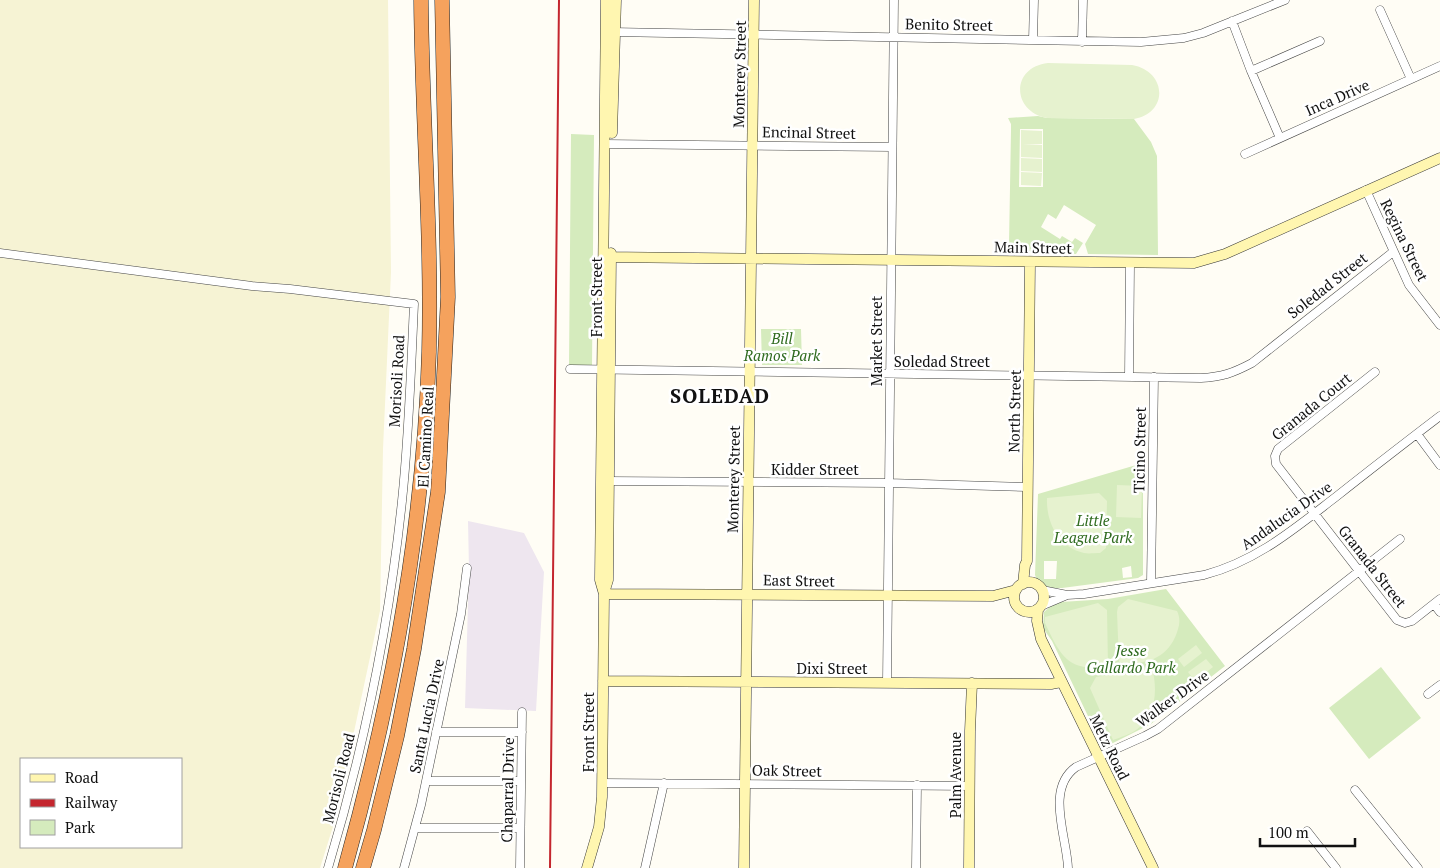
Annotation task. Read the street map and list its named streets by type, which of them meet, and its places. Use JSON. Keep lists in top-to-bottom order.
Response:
{
  "streets": {
    "highway": ["El Camino Real"],
    "street": [
      "Benito Street",
      "Monterey Street",
      "Inca Drive",
      "Encinal Street",
      "Regina Street",
      "Main Street",
      "Soledad Street",
      "Front Street",
      "Market Street",
      "Morisoli Road",
      "Granada Court",
      "North Street",
      "Ticino Street",
      "Kidder Street",
      "Andalucia Drive",
      "Granada Street",
      "East Street",
      "Dixi Street",
      "Walker Drive",
      "Santa Lucia Drive",
      "Metz Road",
      "Oak Street",
      "Palm Avenue",
      "Chaparral Drive"
    ]
  },
  "crossings": [
    ["Benito Street", "Monterey Street"],
    ["Benito Street", "Front Street"],
    ["Benito Street", "Market Street"],
    ["Monterey Street", "Encinal Street"],
    ["Monterey Street", "Main Street"],
    ["Monterey Street", "Soledad Street"],
    ["Monterey Street", "Kidder Street"],
    ["Monterey Street", "East Street"],
    ["Monterey Street", "Dixi Street"],
    ["Monterey Street", "Oak Street"],
    ["Encinal Street", "Front Street"],
    ["Encinal Street", "Market Street"],
    ["Regina Street", "Main Street"],
    ["Regina Street", "Soledad Street"],
    ["Main Street", "Front Street"],
    ["Main Street", "Market Street"],
    ["Main Street", "North Street"],
    ["Soledad Street", "Front Street"],
    ["Soledad Street", "Market Street"],
    ["Soledad Street", "North Street"],
    ["Soledad Street", "Ticino Street"],
    ["Front Street", "Kidder Street"],
    ["Front Street", "East Street"],
    ["Front Street", "Dixi Street"],
    ["Front Street", "Oak Street"],
    ["Market Street", "Kidder Street"],
    ["Market Street", "East Street"],
    ["Market Street", "Dixi Street"],
    ["Granada Court", "Andalucia Drive"],
    ["Granada Court", "Granada Street"],
    ["North Street", "Kidder Street"],
    ["North Street", "Andalucia Drive"],
    ["North Street", "East Street"],
    ["North Street", "Metz Road"],
    ["Ticino Street", "Andalucia Drive"],
    ["Andalucia Drive", "Granada Street"],
    ["Andalucia Drive", "East Street"],
    ["Andalucia Drive", "Metz Road"],
    ["Granada Street", "Walker Drive"],
    ["East Street", "Metz Road"],
    ["Dixi Street", "Metz Road"],
    ["Dixi Street", "Palm Avenue"],
    ["Walker Drive", "Metz Road"],
    ["Oak Street", "Palm Avenue"]
  ],
  "districts": ["SOLEDAD"],
  "parks": ["Bill Ramos Park", "Little League Park", "Jesse Gallardo Park"],
  "legend": ["Road", "Railway", "Park"],
  "scale_bar": "100 m"
}
